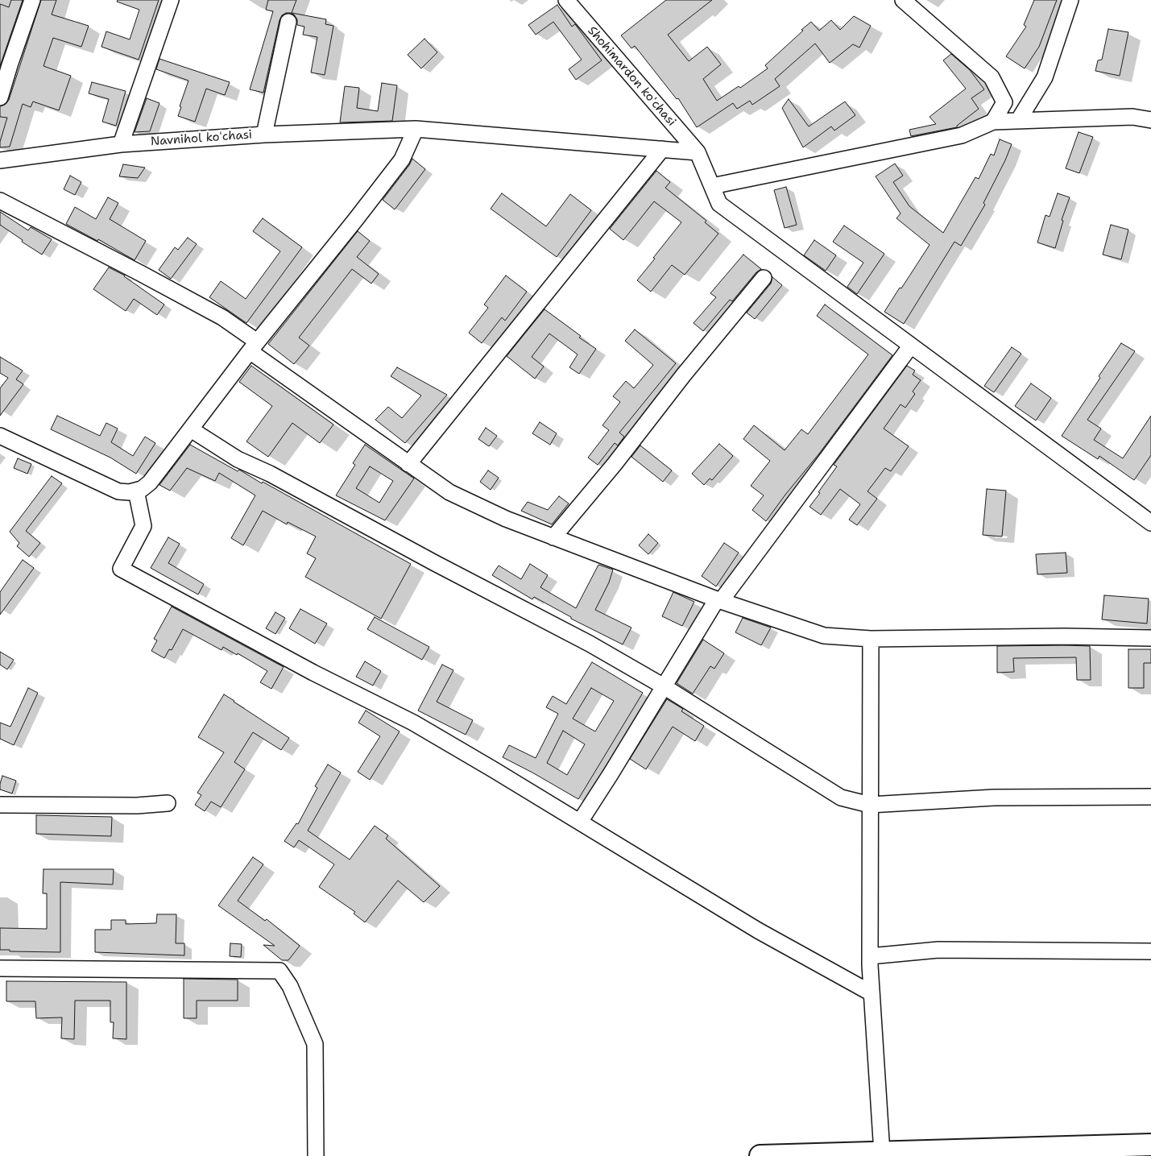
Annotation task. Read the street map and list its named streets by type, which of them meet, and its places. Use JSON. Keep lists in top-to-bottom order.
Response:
{
  "streets": {
    "street": ["Shohimardon koʻchasi", "Navnihol koʻchasi"]
  }
}
